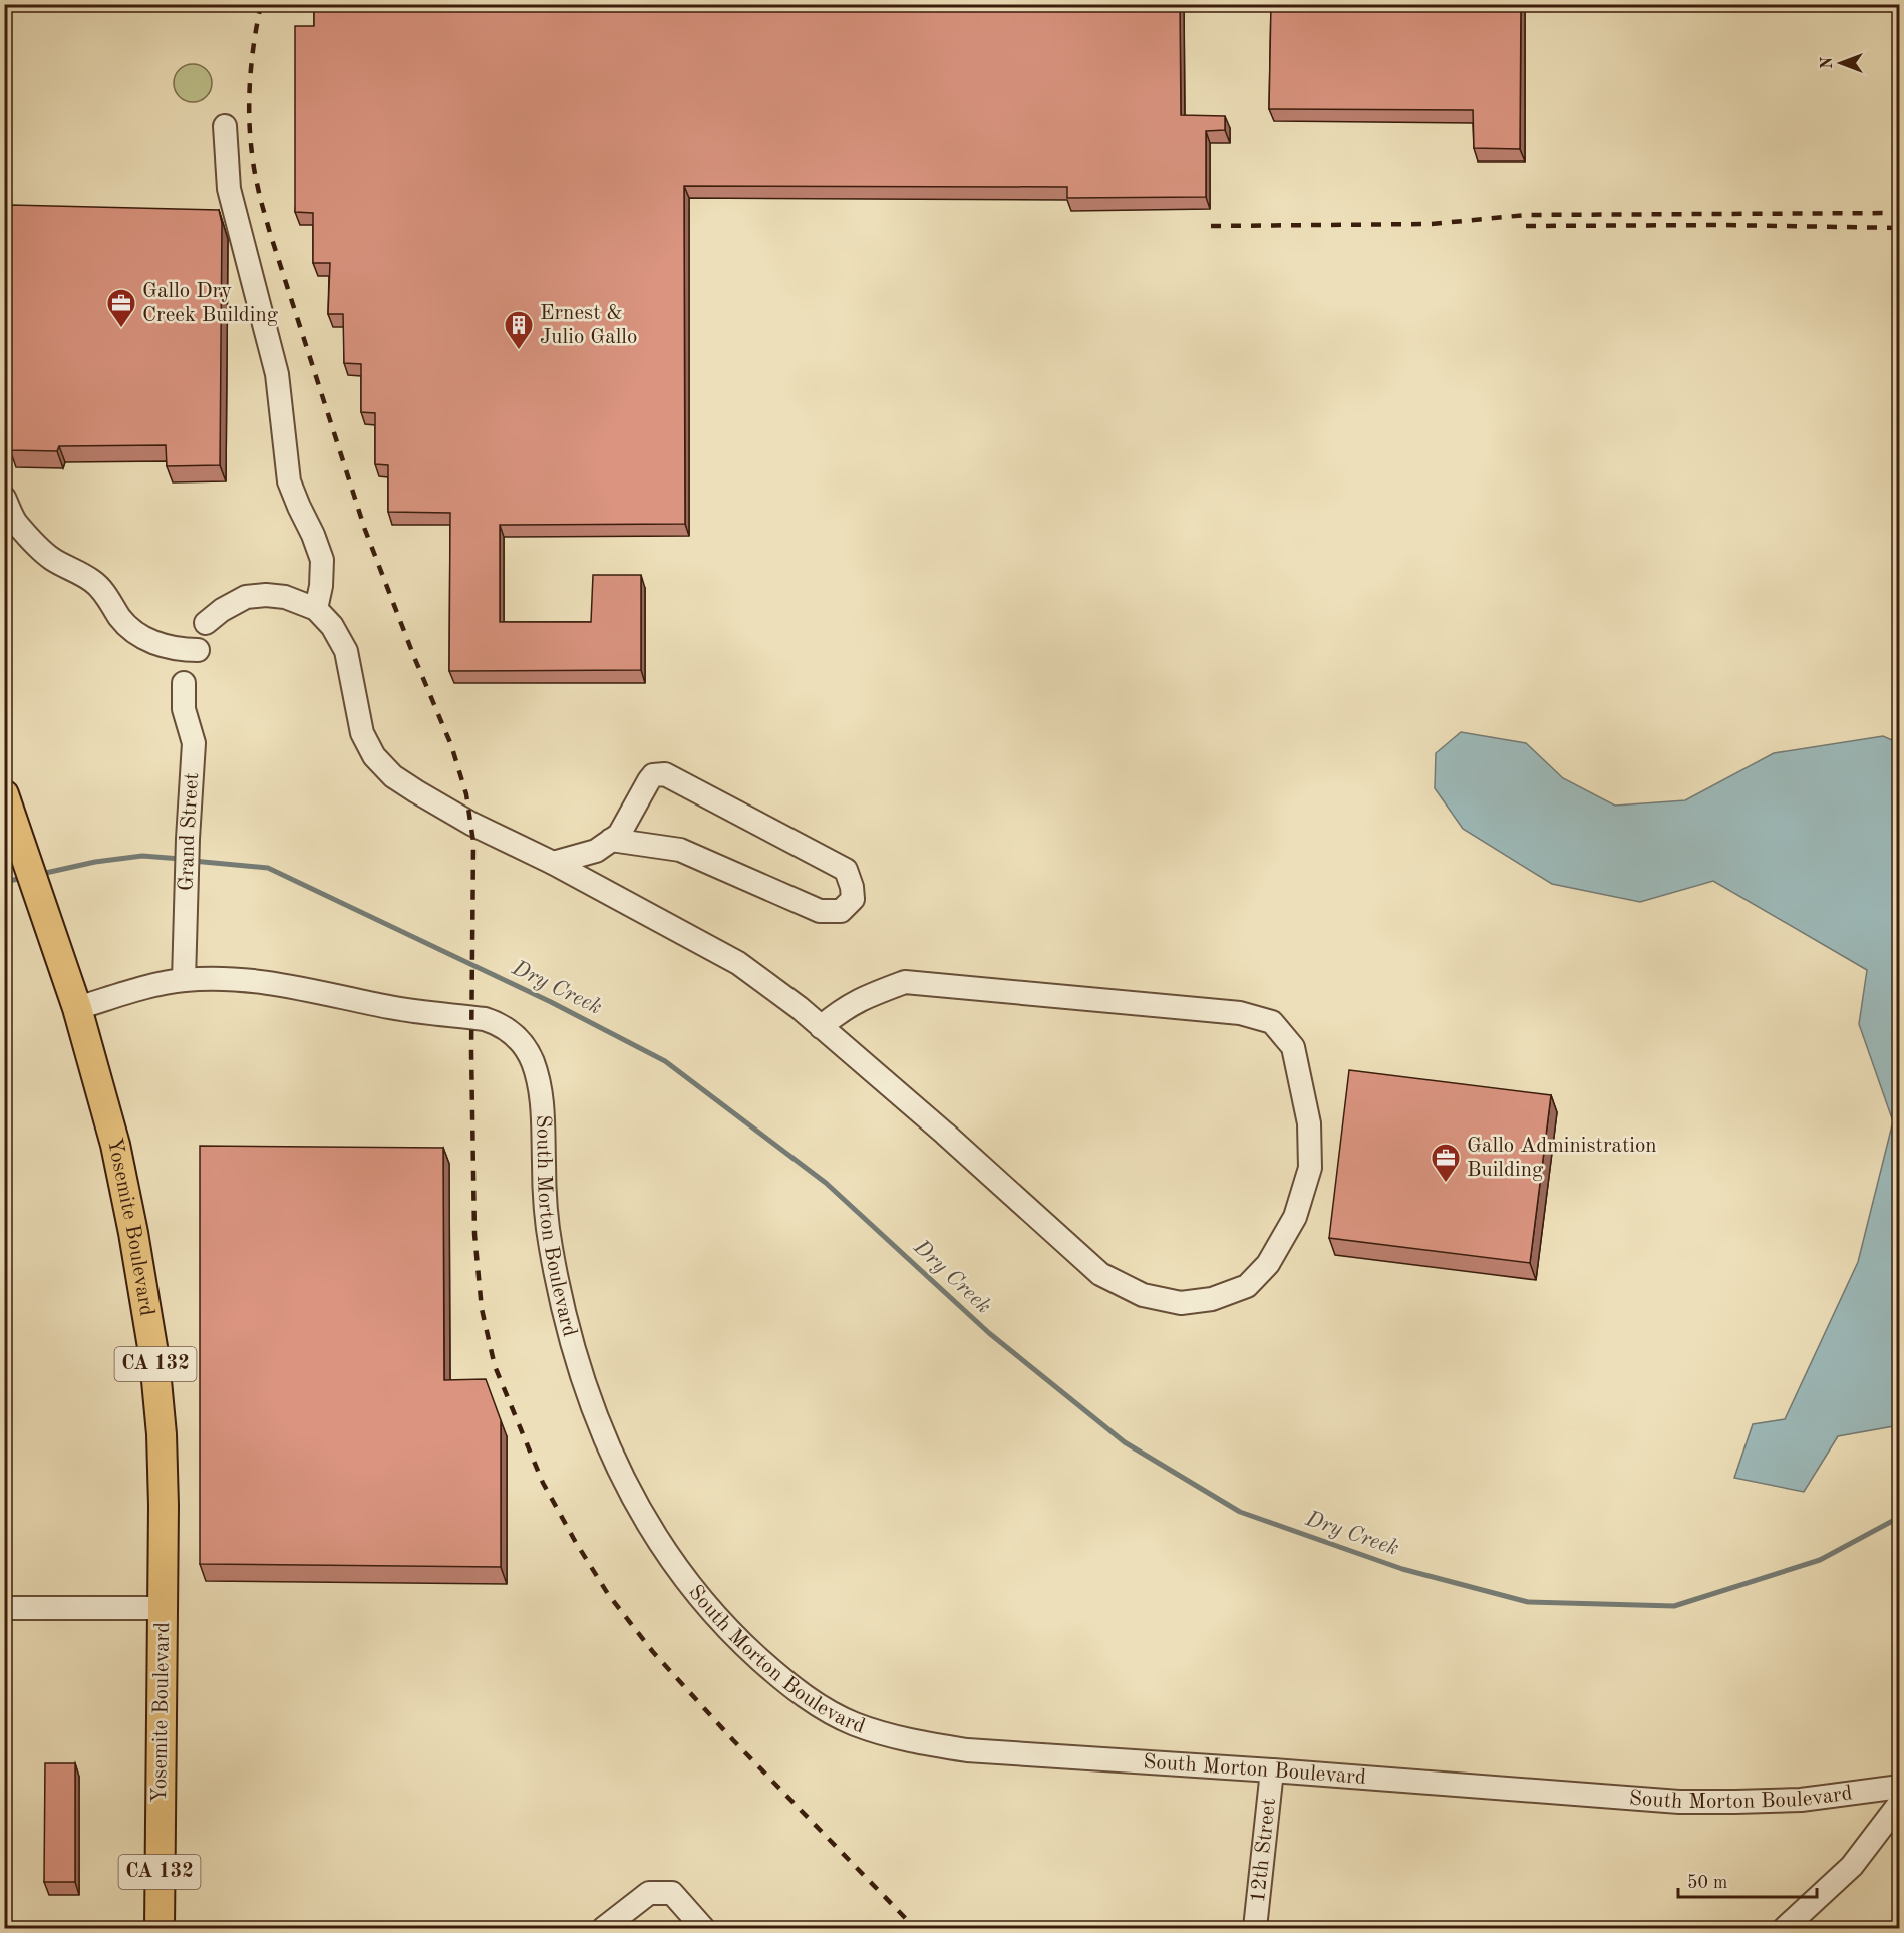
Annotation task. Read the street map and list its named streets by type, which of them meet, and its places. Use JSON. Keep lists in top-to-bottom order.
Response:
{
  "streets": {
    "main road": ["Yosemite Boulevard", "CA 132"],
    "street": ["Grand Street", "South Morton Boulevard", "12th Street"]
  },
  "crossings": [
    ["Grand Street", "South Morton Boulevard"],
    ["South Morton Boulevard", "Yosemite Boulevard"],
    ["South Morton Boulevard", "12th Street"]
  ],
  "water": ["Dry Creek"],
  "places": {
    "office": ["Gallo Dry Creek Building", "Gallo Administration Building"],
    "building": ["Ernest & Julio Gallo"]
  },
  "scale_bar": "50 m",
  "north": "left"
}
